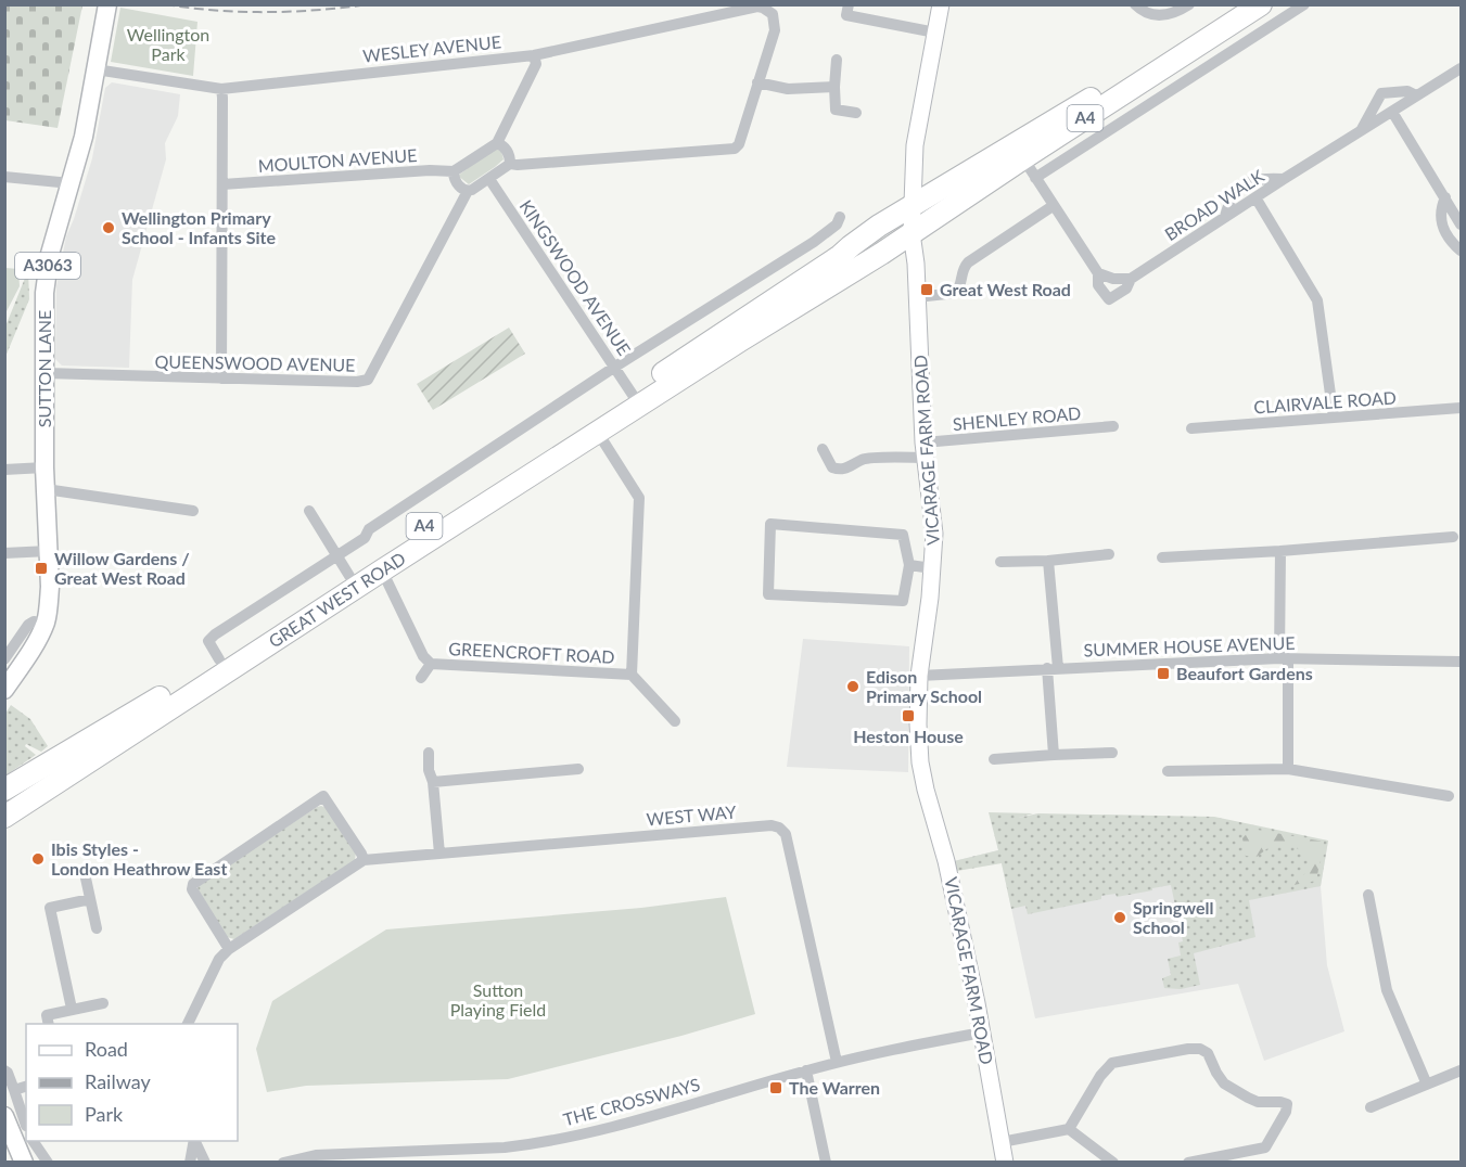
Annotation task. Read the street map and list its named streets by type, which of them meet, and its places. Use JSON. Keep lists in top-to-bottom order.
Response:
{
  "streets": {
    "highway": ["A4", "GREAT WEST ROAD"],
    "main road": ["A3063", "SUTTON LANE"],
    "street": [
      "WESLEY AVENUE",
      "MOULTON AVENUE",
      "BROAD WALK",
      "KINGSWOOD AVENUE",
      "QUEENSWOOD AVENUE",
      "CLAIRVALE ROAD",
      "SHENLEY ROAD",
      "VICARAGE FARM ROAD",
      "SUMMER HOUSE AVENUE",
      "GREENCROFT ROAD",
      "WEST WAY",
      "THE CROSSWAYS"
    ]
  },
  "crossings": [
    ["WESLEY AVENUE", "SUTTON LANE"],
    ["A4", "VICARAGE FARM ROAD"],
    ["A4", "GREAT WEST ROAD"],
    ["KINGSWOOD AVENUE", "GREAT WEST ROAD"],
    ["QUEENSWOOD AVENUE", "SUTTON LANE"],
    ["SHENLEY ROAD", "VICARAGE FARM ROAD"],
    ["VICARAGE FARM ROAD", "GREAT WEST ROAD"],
    ["VICARAGE FARM ROAD", "SUMMER HOUSE AVENUE"],
    ["VICARAGE FARM ROAD", "THE CROSSWAYS"],
    ["GREAT WEST ROAD", "GREENCROFT ROAD"],
    ["WEST WAY", "THE CROSSWAYS"]
  ],
  "parks": ["Wellington Park", "Sutton Playing Field"],
  "places": {
    "other": [
      "Wellington Primary School - Infants Site",
      "Edison Primary School",
      "Ibis Styles - London Heathrow East",
      "Springwell School"
    ],
    "transit": [
      "Great West Road",
      "Willow Gardens / Great West Road",
      "Beaufort Gardens",
      "Heston House",
      "The Warren"
    ]
  },
  "legend": ["Road", "Railway", "Park"]
}
